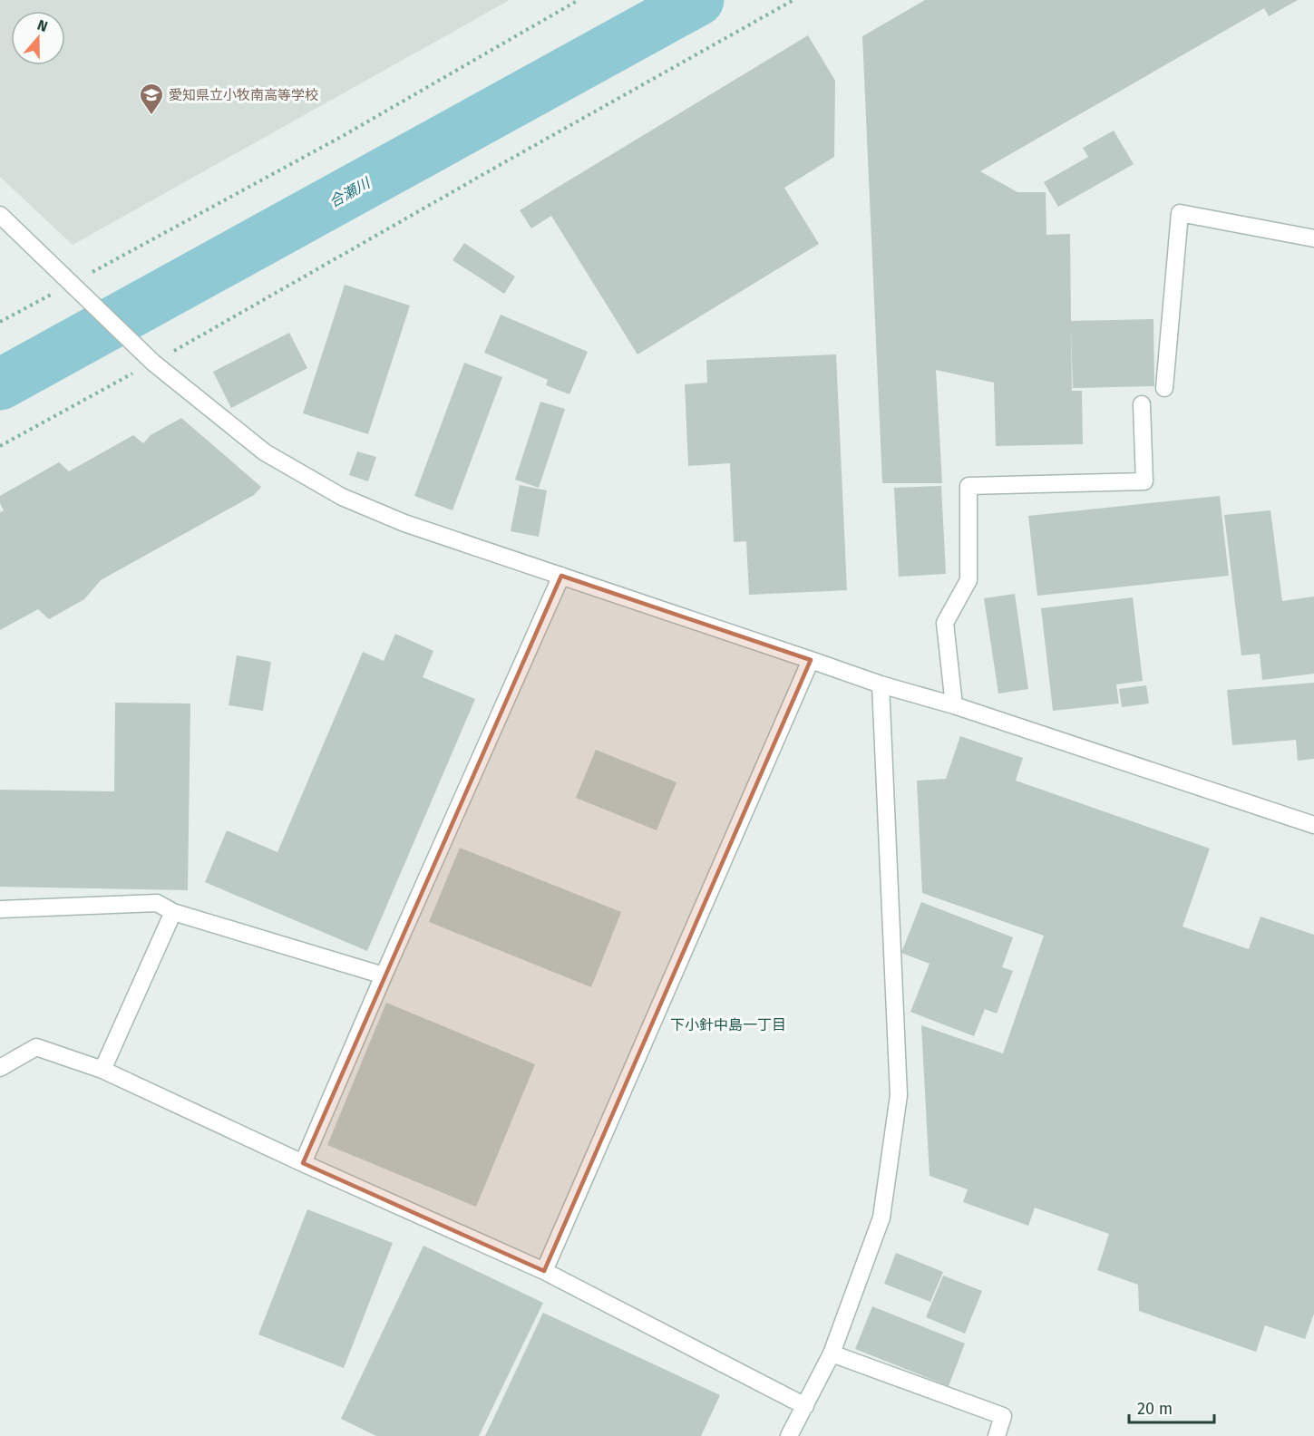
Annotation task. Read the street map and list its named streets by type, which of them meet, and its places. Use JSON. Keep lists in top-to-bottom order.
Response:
{
  "districts": ["下小針中島一丁目"],
  "water": ["合瀬川"],
  "places": {
    "school or university": ["愛知県立小牧南高等学校"]
  },
  "scale_bar": "20 m",
  "north": "top"
}
